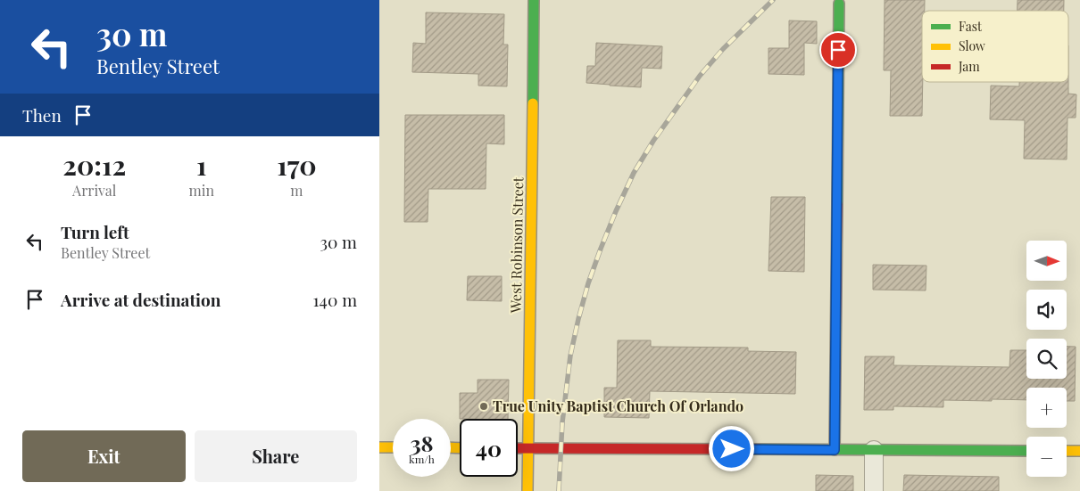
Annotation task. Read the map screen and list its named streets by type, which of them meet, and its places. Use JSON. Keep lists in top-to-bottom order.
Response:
{
  "streets": {
    "street": ["West Robinson Street"]
  },
  "places": ["True Unity Baptist Church Of Orlando"],
  "legend": ["Fast", "Slow", "Jam"],
  "north": "right",
  "page": {
    "turn": ["30 m", "Bentley Street"],
    "then": "Then",
    "eta": [
      "20:12",
      "Arrival",
      "1",
      "min",
      "170",
      "m"
    ],
    "list": [
      {
        "name": "Turn left",
        "note": "Bentley Street",
        "value": "30 m"
      },
      {
        "name": "Arrive at destination",
        "value": "140 m"
      }
    ],
    "map_buttons": ["+", "−"],
    "speed": "38 km/h",
    "limit": "40",
    "buttons": ["Exit", "Share"]
  }
}
